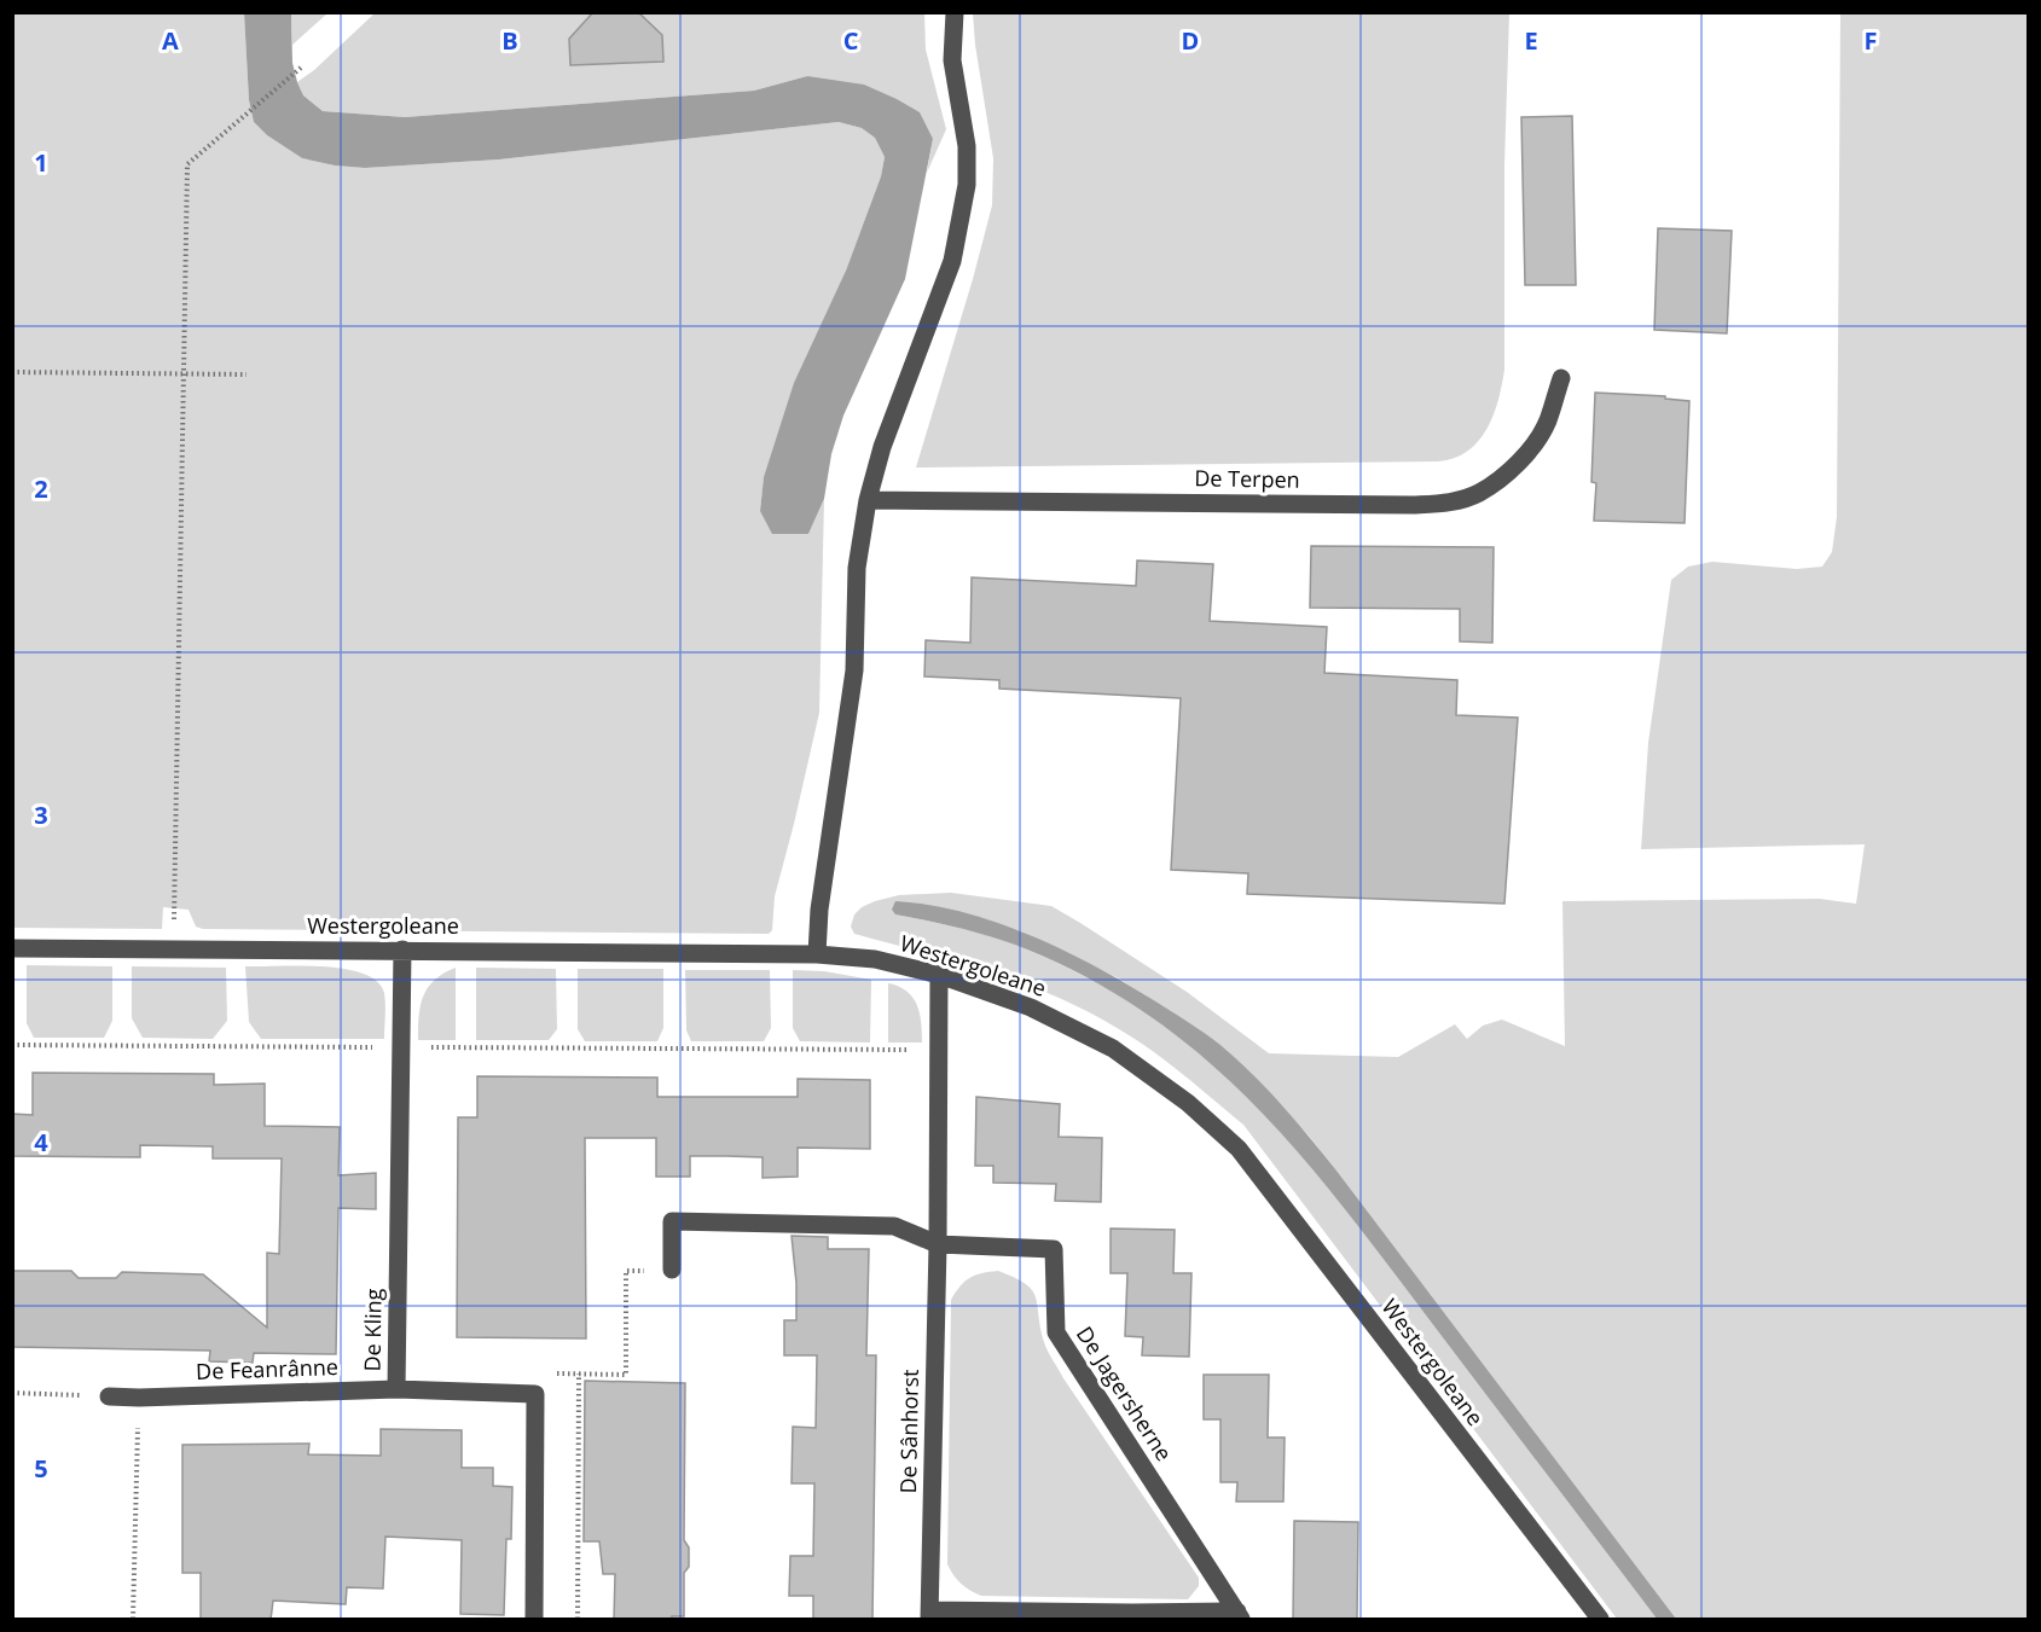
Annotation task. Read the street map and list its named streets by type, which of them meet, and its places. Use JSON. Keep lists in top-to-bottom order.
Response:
{
  "streets": {
    "street": [
      "De Terpen",
      "Westergoleane",
      "De Kling",
      "De Feanrânne",
      "De Jagersherne",
      "De Sânhorst"
    ]
  },
  "crossings": [
    ["Westergoleane", "De Kling"],
    ["Westergoleane", "De Sânhorst"],
    ["De Kling", "De Feanrânne"],
    ["De Jagersherne", "De Sânhorst"]
  ],
  "grid": {
    "columns": [
      "A",
      "B",
      "C",
      "D",
      "E",
      "F"
    ],
    "rows": [
      "1",
      "2",
      "3",
      "4",
      "5"
    ]
  }
}
